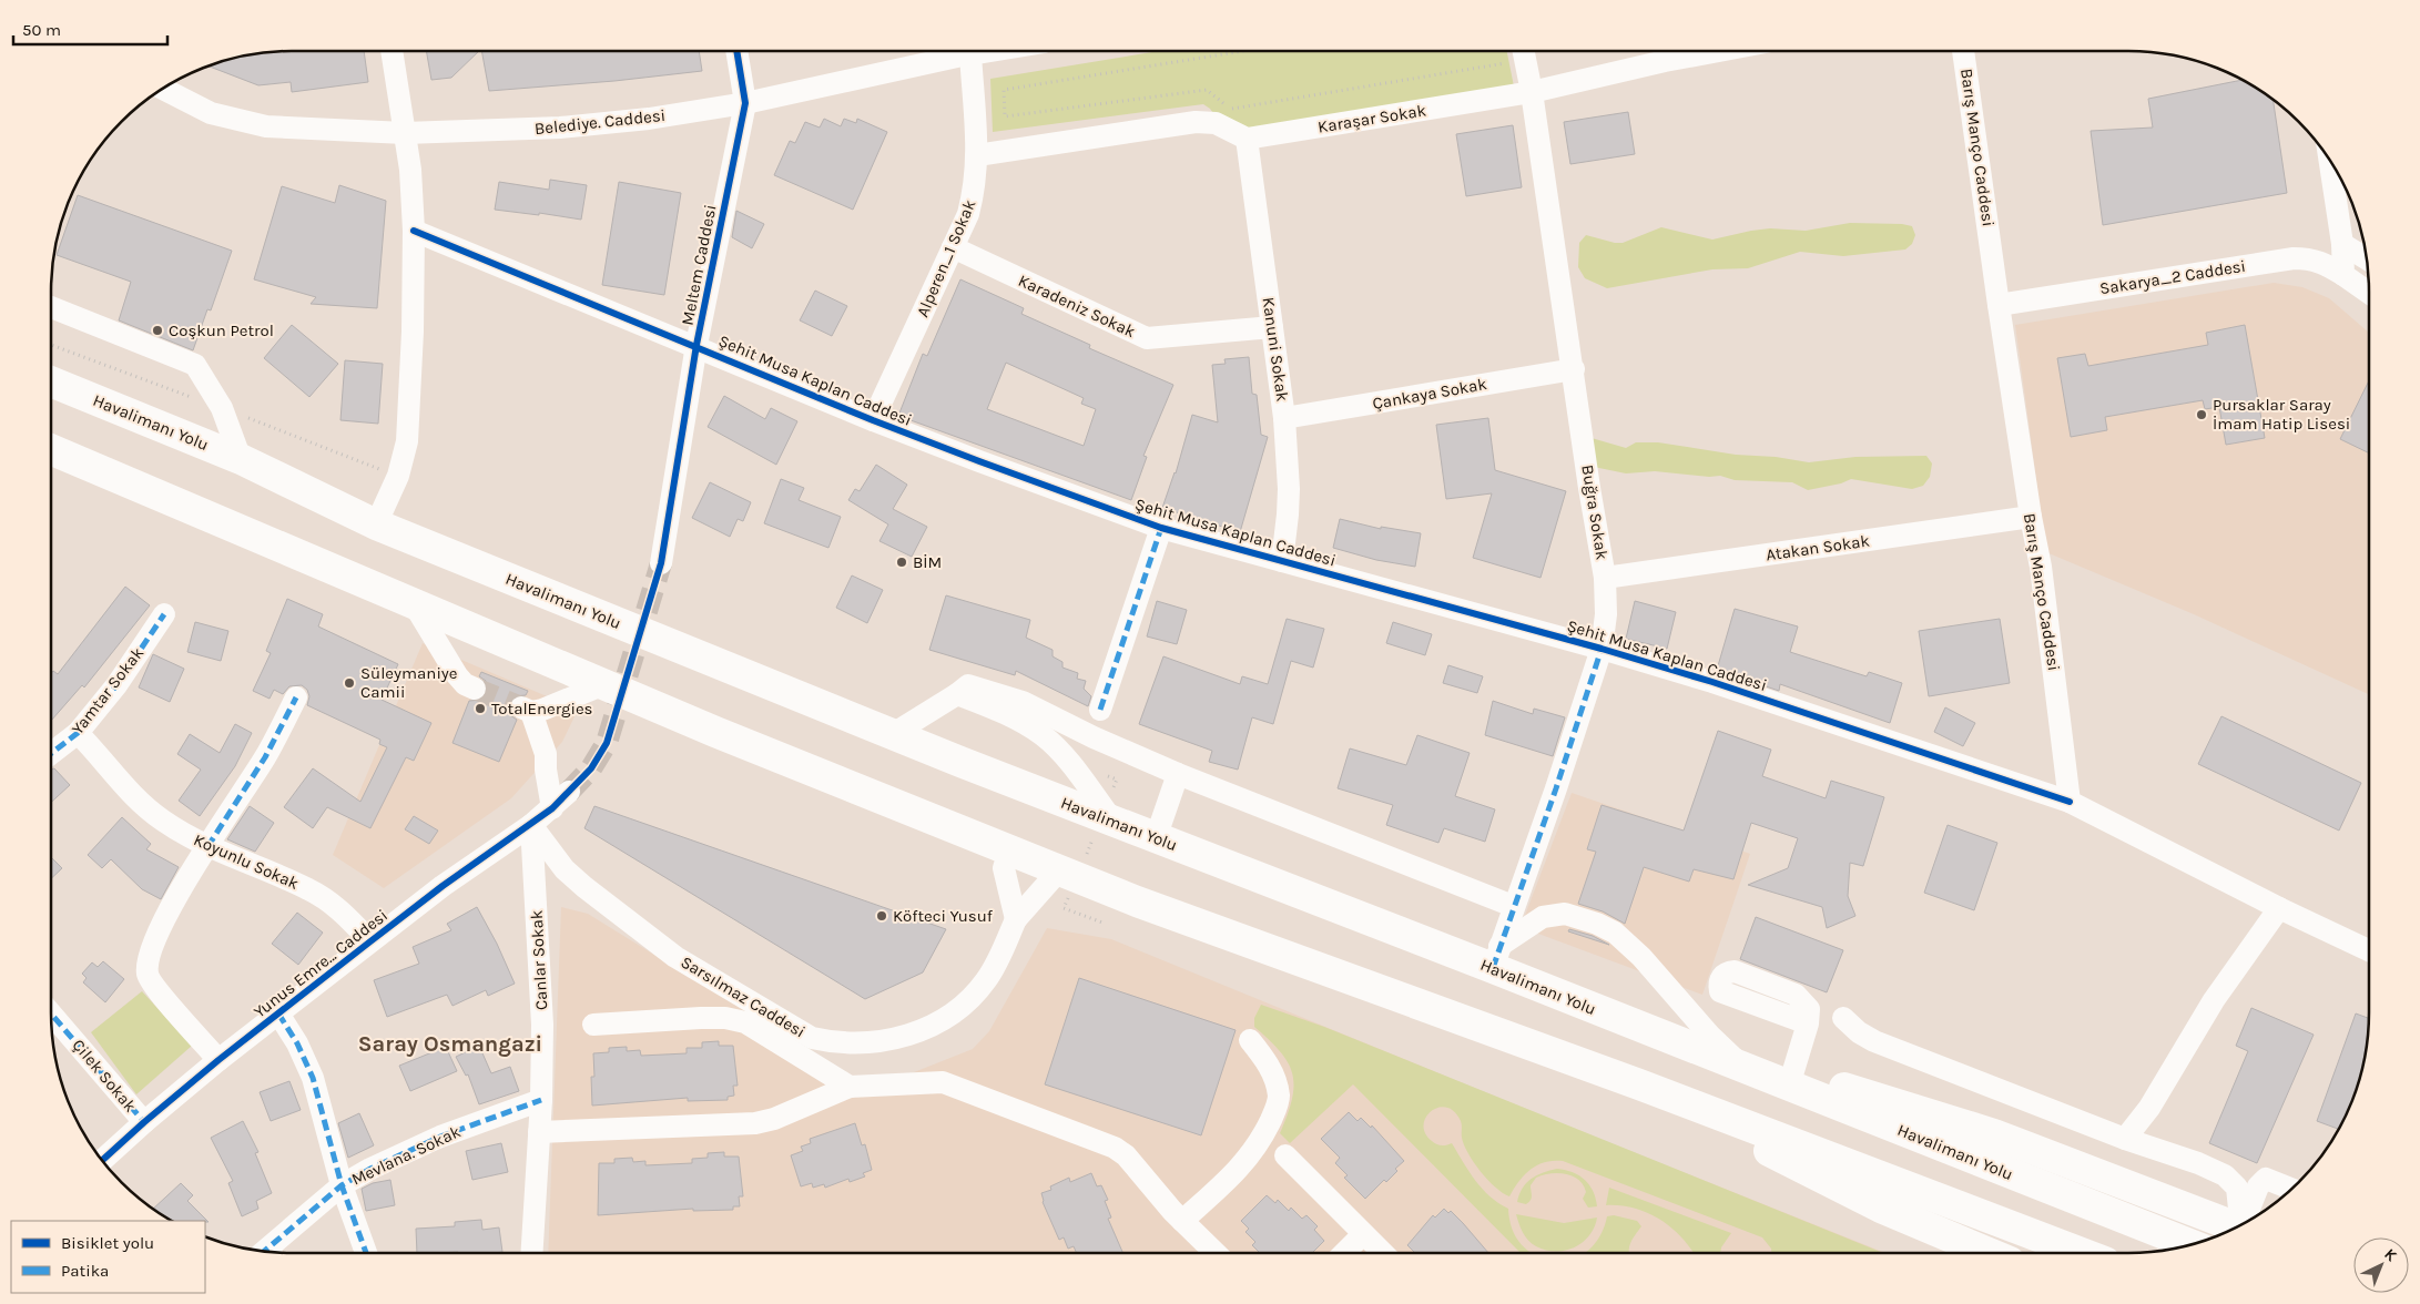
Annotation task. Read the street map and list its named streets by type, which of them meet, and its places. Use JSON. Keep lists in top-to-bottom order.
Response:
{
  "streets": {
    "highway": ["Havalimanı Yolu"],
    "street": [
      "Karaşar Sokak",
      "Belediye. Caddesi",
      "Barış Manço Caddesi",
      "Alperen_1 Sokak",
      "Meltem Caddesi",
      "Sakarya_2 Caddesi",
      "Karadeniz Sokak",
      "Kanuni Sokak",
      "Şehit Musa Kaplan Caddesi",
      "Çankaya Sokak",
      "Buğra Sokak",
      "Atakan Sokak",
      "Yamtar Sokak",
      "Koyunlu Sokak",
      "Canlar Sokak",
      "Yunus Emre... Caddesi",
      "Sarsılmaz Caddesi",
      "Çilek Sokak",
      "Mevlana. Sokak"
    ]
  },
  "crossings": [
    ["Karaşar Sokak", "Kanuni Sokak"],
    ["Karaşar Sokak", "Buğra Sokak"],
    ["Belediye. Caddesi", "Alperen_1 Sokak"],
    ["Belediye. Caddesi", "Meltem Caddesi"],
    ["Barış Manço Caddesi", "Sakarya_2 Caddesi"],
    ["Barış Manço Caddesi", "Şehit Musa Kaplan Caddesi"],
    ["Barış Manço Caddesi", "Atakan Sokak"],
    ["Alperen_1 Sokak", "Karadeniz Sokak"],
    ["Alperen_1 Sokak", "Şehit Musa Kaplan Caddesi"],
    ["Meltem Caddesi", "Şehit Musa Kaplan Caddesi"],
    ["Karadeniz Sokak", "Kanuni Sokak"],
    ["Kanuni Sokak", "Şehit Musa Kaplan Caddesi"],
    ["Kanuni Sokak", "Çankaya Sokak"],
    ["Şehit Musa Kaplan Caddesi", "Buğra Sokak"],
    ["Çankaya Sokak", "Buğra Sokak"],
    ["Havalimanı Yolu", "Buğra Sokak"],
    ["Buğra Sokak", "Atakan Sokak"],
    ["Yamtar Sokak", "Koyunlu Sokak"],
    ["Koyunlu Sokak", "Yunus Emre... Caddesi"],
    ["Canlar Sokak", "Yunus Emre... Caddesi"],
    ["Canlar Sokak", "Sarsılmaz Caddesi"],
    ["Canlar Sokak", "Mevlana. Sokak"],
    ["Yunus Emre... Caddesi", "Sarsılmaz Caddesi"],
    ["Yunus Emre... Caddesi", "Çilek Sokak"]
  ],
  "districts": ["Saray Osmangazi"],
  "places": [
    "Coşkun Petrol",
    "Pursaklar Saray İmam Hatip Lisesi",
    "BİM",
    "Süleymaniye Camii",
    "TotalEnergies",
    "Köfteci Yusuf"
  ],
  "legend": ["Bisiklet yolu", "Patika"],
  "scale_bar": "50 m",
  "north": "top right"
}
